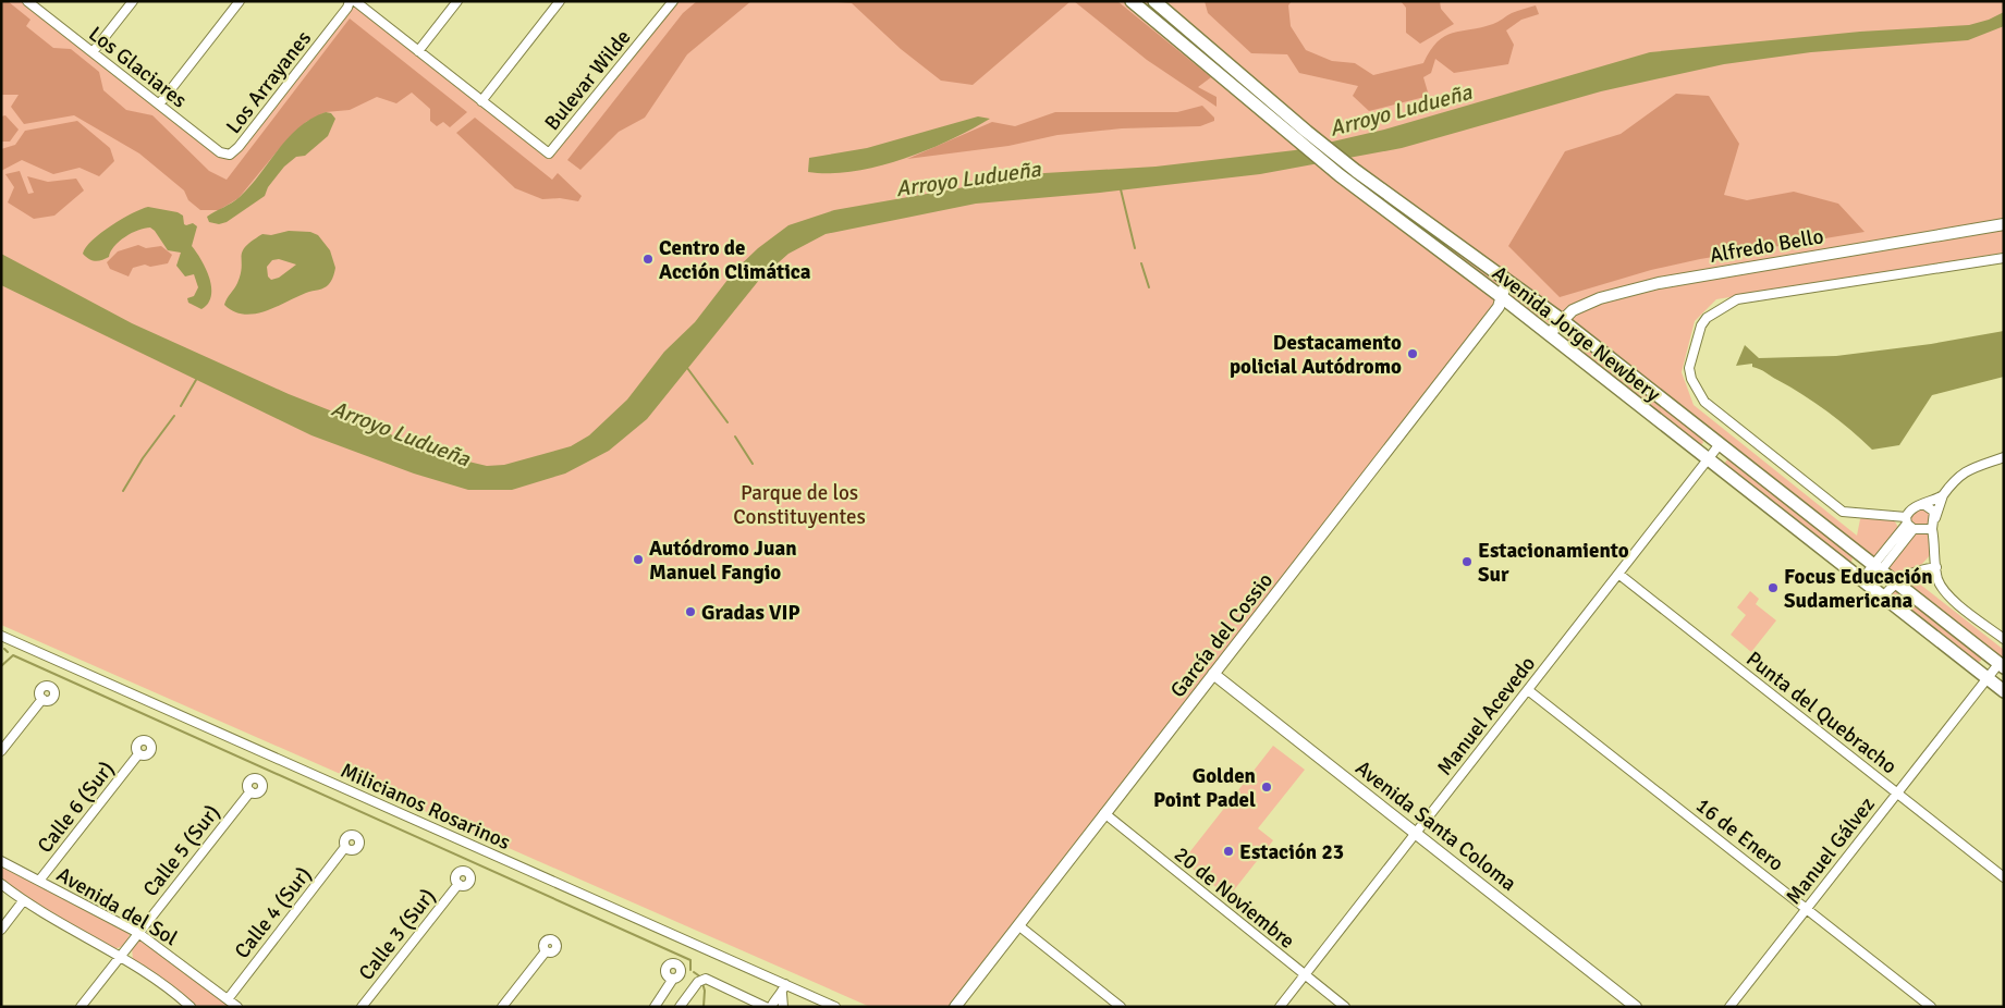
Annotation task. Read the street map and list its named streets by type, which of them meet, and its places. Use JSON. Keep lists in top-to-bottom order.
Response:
{
  "streets": {
    "main road": ["Avenida Jorge Newbery"],
    "street": [
      "Los Glaciares",
      "Bulevar Wilde",
      "Los Arrayanes",
      "Alfredo Bello",
      "García del Cossio",
      "Punta del Quebracho",
      "Manuel Acevedo",
      "Milicianos Rosarinos",
      "Calle 6 (Sur)",
      "Avenida Santa Coloma",
      "16 de Enero",
      "Calle 5 (Sur)",
      "Manuel Gálvez",
      "20 de Noviembre",
      "Avenida del Sol",
      "Calle 4 (Sur)",
      "Calle 3 (Sur)"
    ]
  },
  "crossings": [
    ["Los Glaciares", "Los Arrayanes"],
    ["Alfredo Bello", "Avenida Jorge Newbery"],
    ["Avenida Jorge Newbery", "García del Cossio"],
    ["Avenida Jorge Newbery", "Manuel Acevedo"],
    ["Avenida Jorge Newbery", "Manuel Gálvez"],
    ["García del Cossio", "Avenida Santa Coloma"],
    ["García del Cossio", "20 de Noviembre"],
    ["Punta del Quebracho", "Manuel Acevedo"],
    ["Punta del Quebracho", "Manuel Gálvez"],
    ["Manuel Acevedo", "Avenida Santa Coloma"],
    ["Manuel Acevedo", "16 de Enero"],
    ["Manuel Acevedo", "20 de Noviembre"],
    ["Calle 6 (Sur)", "Avenida del Sol"],
    ["16 de Enero", "Manuel Gálvez"],
    ["Calle 5 (Sur)", "Avenida del Sol"],
    ["Avenida del Sol", "Calle 4 (Sur)"]
  ],
  "water": ["Arroyo Ludueña"],
  "parks": ["Parque de los Constituyentes"],
  "places": [
    "Centro de Acción Climática",
    "Destacamento policial Autódromo",
    "Autódromo Juan Manuel Fangio",
    "Estacionamiento Sur",
    "Focus Educación Sudamericana",
    "Gradas VIP",
    "Golden Point Padel",
    "Estación 23"
  ]
}
